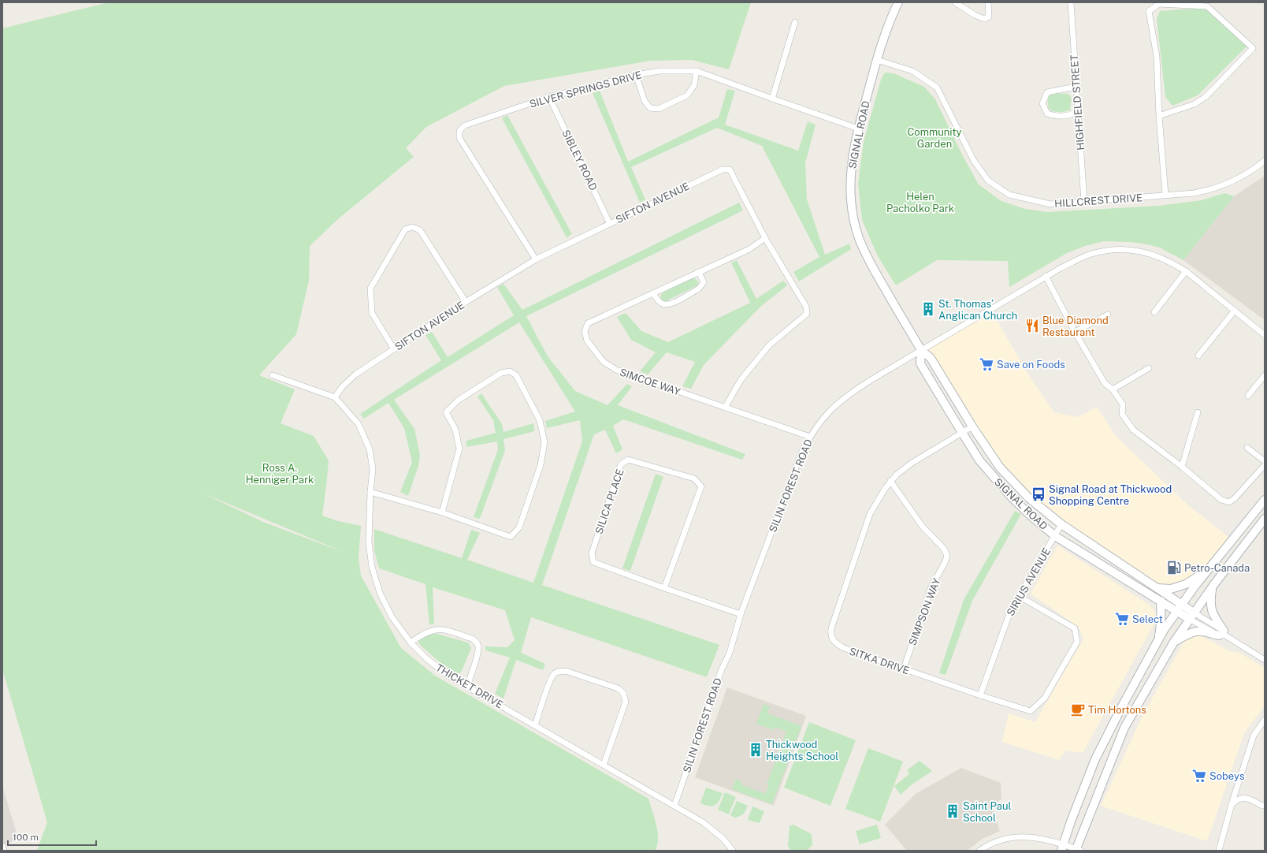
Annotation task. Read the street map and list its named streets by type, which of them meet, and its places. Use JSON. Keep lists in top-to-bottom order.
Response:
{
  "streets": {
    "street": [
      "SILVER SPRINGS DRIVE",
      "HIGHFIELD STREET",
      "SIGNAL ROAD",
      "SIBLEY ROAD",
      "HILLCREST DRIVE",
      "SIFTON AVENUE",
      "SIMCOE WAY",
      "SILIN FOREST ROAD",
      "SILICA PLACE",
      "SIRIUS AVENUE",
      "SIMPSON WAY",
      "SITKA DRIVE",
      "THICKET DRIVE"
    ]
  },
  "crossings": [
    ["SILVER SPRINGS DRIVE", "SIGNAL ROAD"],
    ["SILVER SPRINGS DRIVE", "SIBLEY ROAD"],
    ["SILVER SPRINGS DRIVE", "SIFTON AVENUE"],
    ["HIGHFIELD STREET", "HILLCREST DRIVE"],
    ["SIGNAL ROAD", "HILLCREST DRIVE"],
    ["SIGNAL ROAD", "SILIN FOREST ROAD"],
    ["SIGNAL ROAD", "SIRIUS AVENUE"],
    ["SIGNAL ROAD", "SITKA DRIVE"],
    ["SIBLEY ROAD", "SIFTON AVENUE"],
    ["SIFTON AVENUE", "SIMCOE WAY"],
    ["SIFTON AVENUE", "THICKET DRIVE"],
    ["SIMCOE WAY", "SILIN FOREST ROAD"],
    ["SILIN FOREST ROAD", "SILICA PLACE"],
    ["SILIN FOREST ROAD", "THICKET DRIVE"],
    ["SIRIUS AVENUE", "SITKA DRIVE"],
    ["SIMPSON WAY", "SITKA DRIVE"]
  ],
  "parks": ["Community Garden", "Helen Pacholko Park", "Ross A. Henniger Park"],
  "places": {
    "building": ["St. Thomas’ Anglican Church", "Thickwood Heights School", "Saint Paul School"],
    "restaurant": ["Blue Diamond Restaurant"],
    "supermarket": ["Save on Foods", "Select", "Sobeys"],
    "bus stop": ["Signal Road at Thickwood Shopping Centre"],
    "fuel station": ["Petro-Canada"],
    "cafe": ["Tim Hortons"]
  },
  "scale_bar": "100 m"
}
